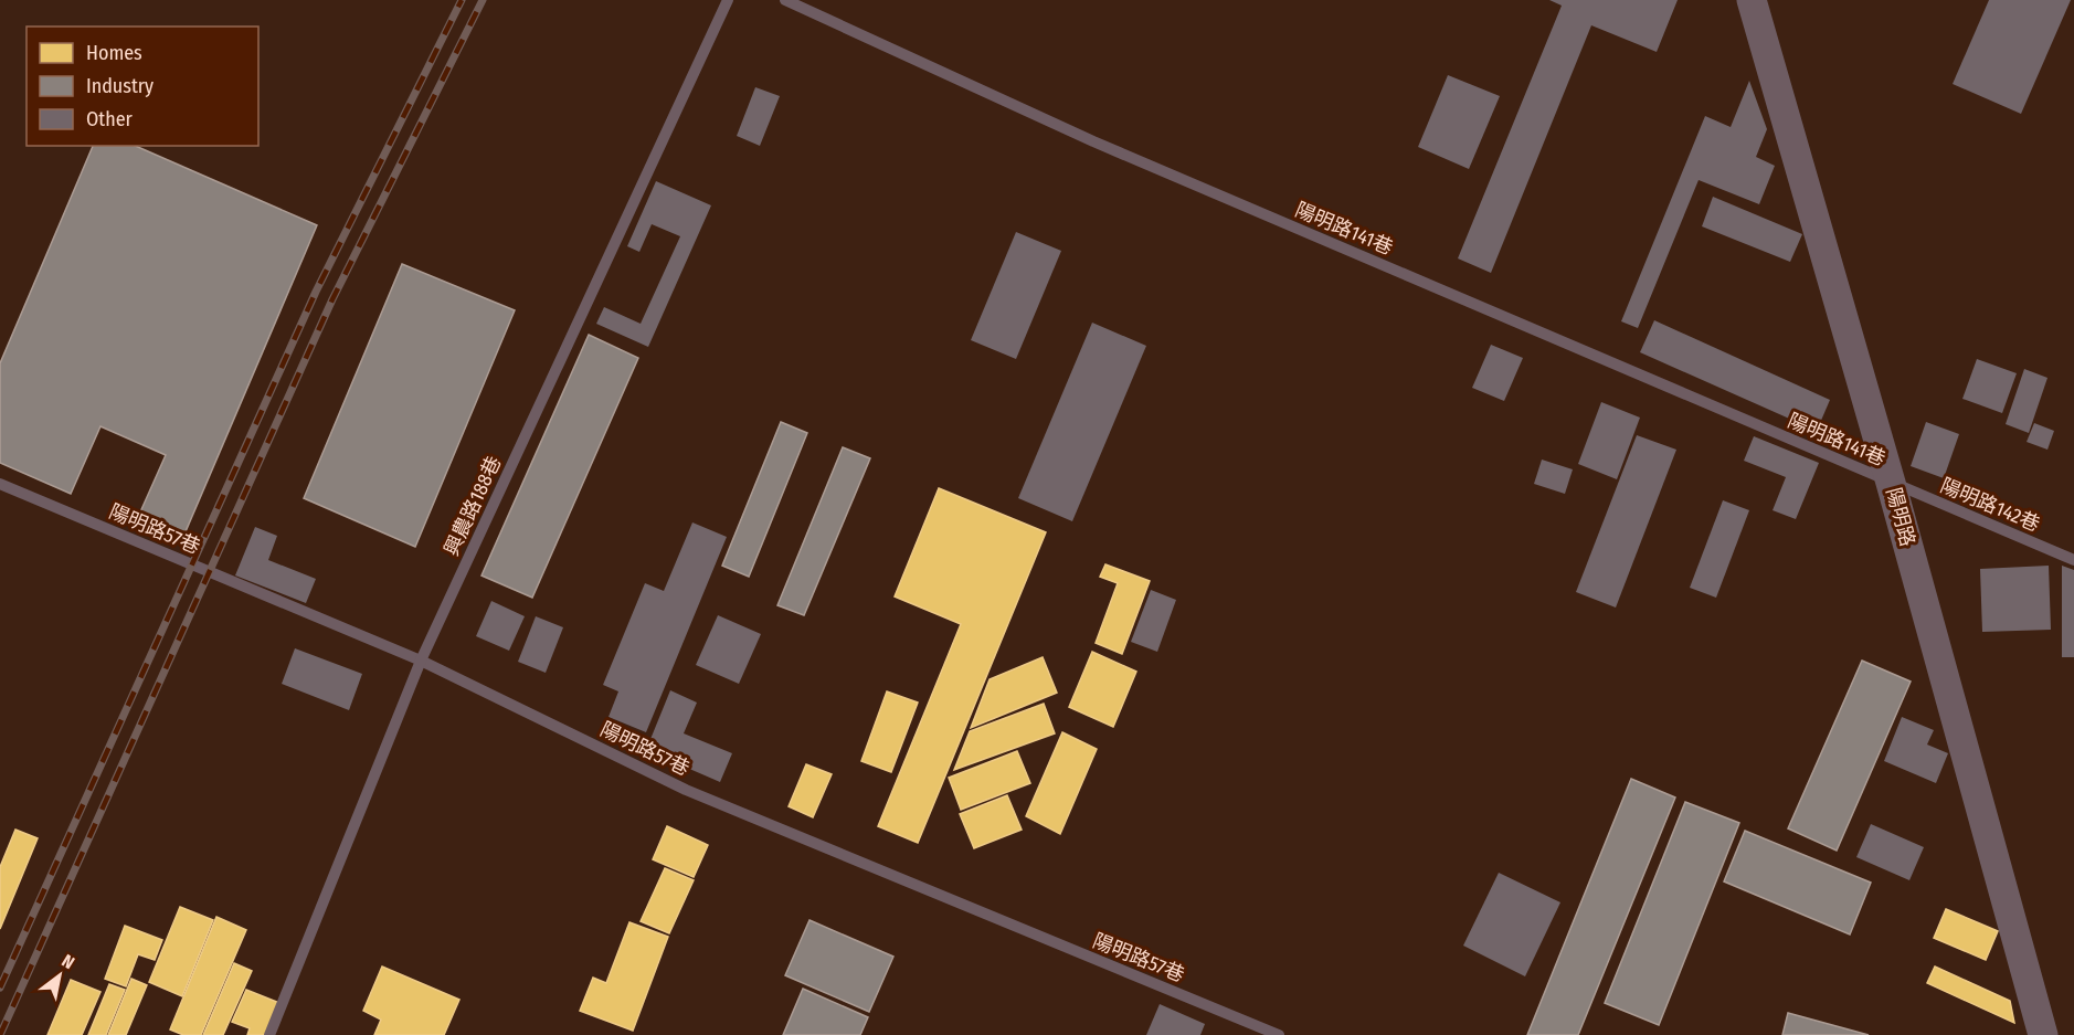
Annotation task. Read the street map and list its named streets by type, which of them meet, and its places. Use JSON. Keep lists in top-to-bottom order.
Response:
{
  "streets": {
    "street": ["陽明路"],
    "lane": [
      "陽明路141巷",
      "陽明路142巷",
      "興農路188巷",
      "陽明路57巷"
    ]
  },
  "crossings": [
    ["陽明路141巷", "陽明路142巷"],
    ["陽明路141巷", "陽明路"],
    ["陽明路142巷", "陽明路"],
    ["興農路188巷", "陽明路57巷"]
  ],
  "legend": ["Homes", "Industry", "Other"],
  "north": "top right"
}
